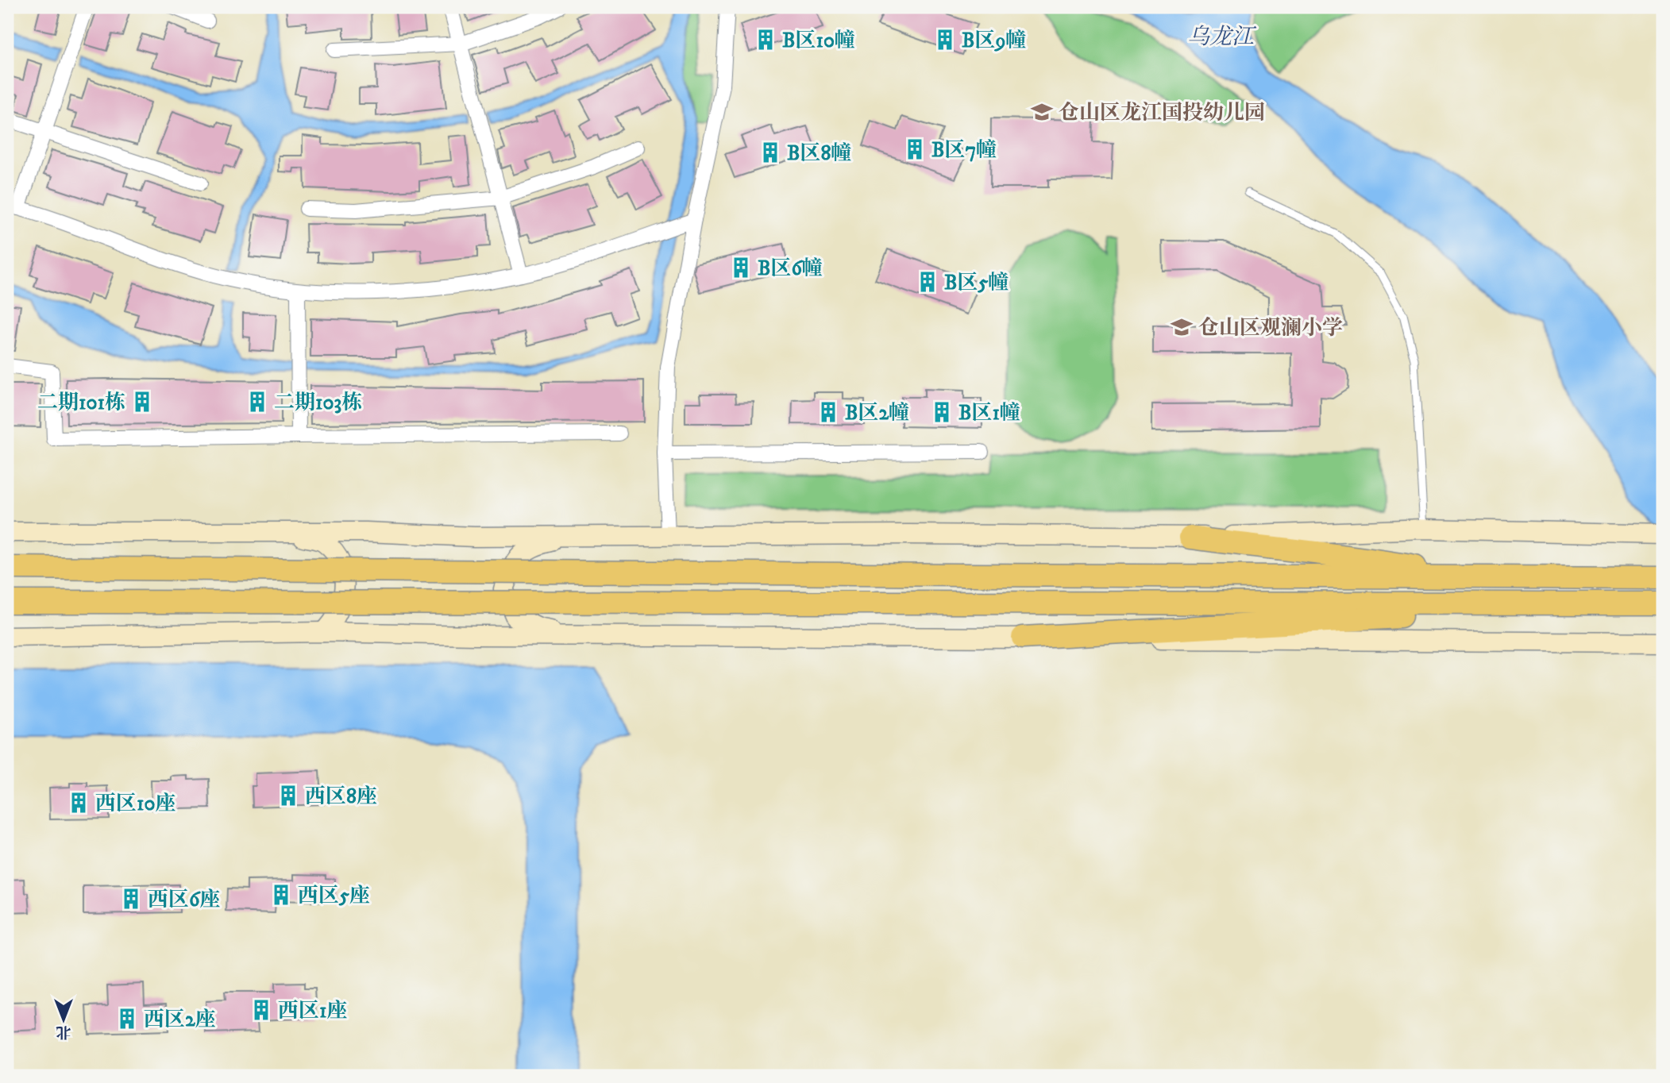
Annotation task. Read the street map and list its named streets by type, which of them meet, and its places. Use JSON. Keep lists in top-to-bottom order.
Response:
{
  "water": ["乌龙江"],
  "places": {
    "building": [
      "B区10幢",
      "B区9幢",
      "B区7幢",
      "B区8幢",
      "B区6幢",
      "B区5幢",
      "二期101栋",
      "二期103栋",
      "B区2幢",
      "B区1幢",
      "西区8座",
      "西区10座",
      "西区5座",
      "西区6座",
      "西区1座",
      "西区2座"
    ],
    "school or university": ["仓山区龙江国投幼儿园", "仓山区观澜小学"]
  },
  "north": "bottom"
}
